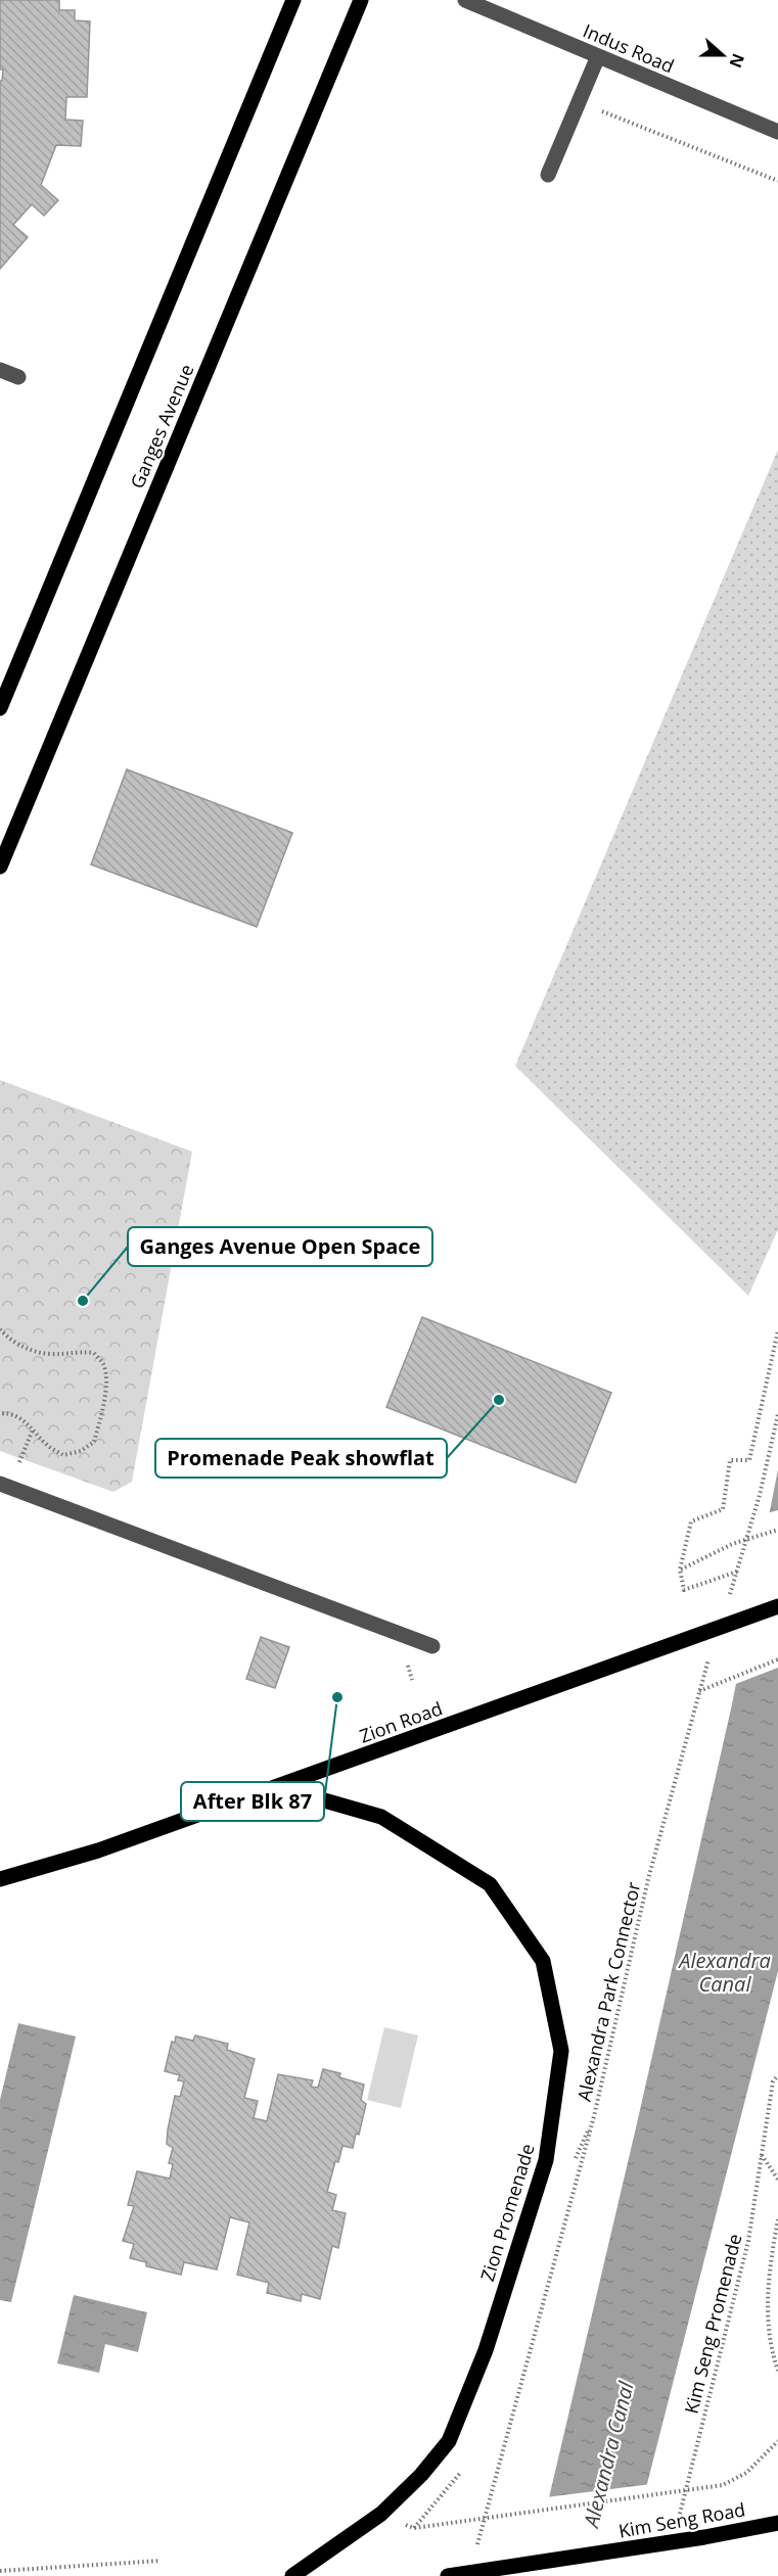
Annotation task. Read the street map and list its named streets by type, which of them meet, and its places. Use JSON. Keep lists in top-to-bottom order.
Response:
{
  "streets": {
    "main road": [
      "Ganges Avenue",
      "Zion Road",
      "Zion Promenade",
      "Kim Seng Road"
    ],
    "lane": ["Indus Road"],
    "path": ["Alexandra Park Connector", "Kim Seng Promenade"]
  },
  "crossings": [
    ["Zion Road", "Zion Promenade"]
  ],
  "water": ["Alexandra Canal"],
  "places": ["Ganges Avenue Open Space", "Promenade Peak showflat", "After Blk 87"],
  "north": "right"
}
